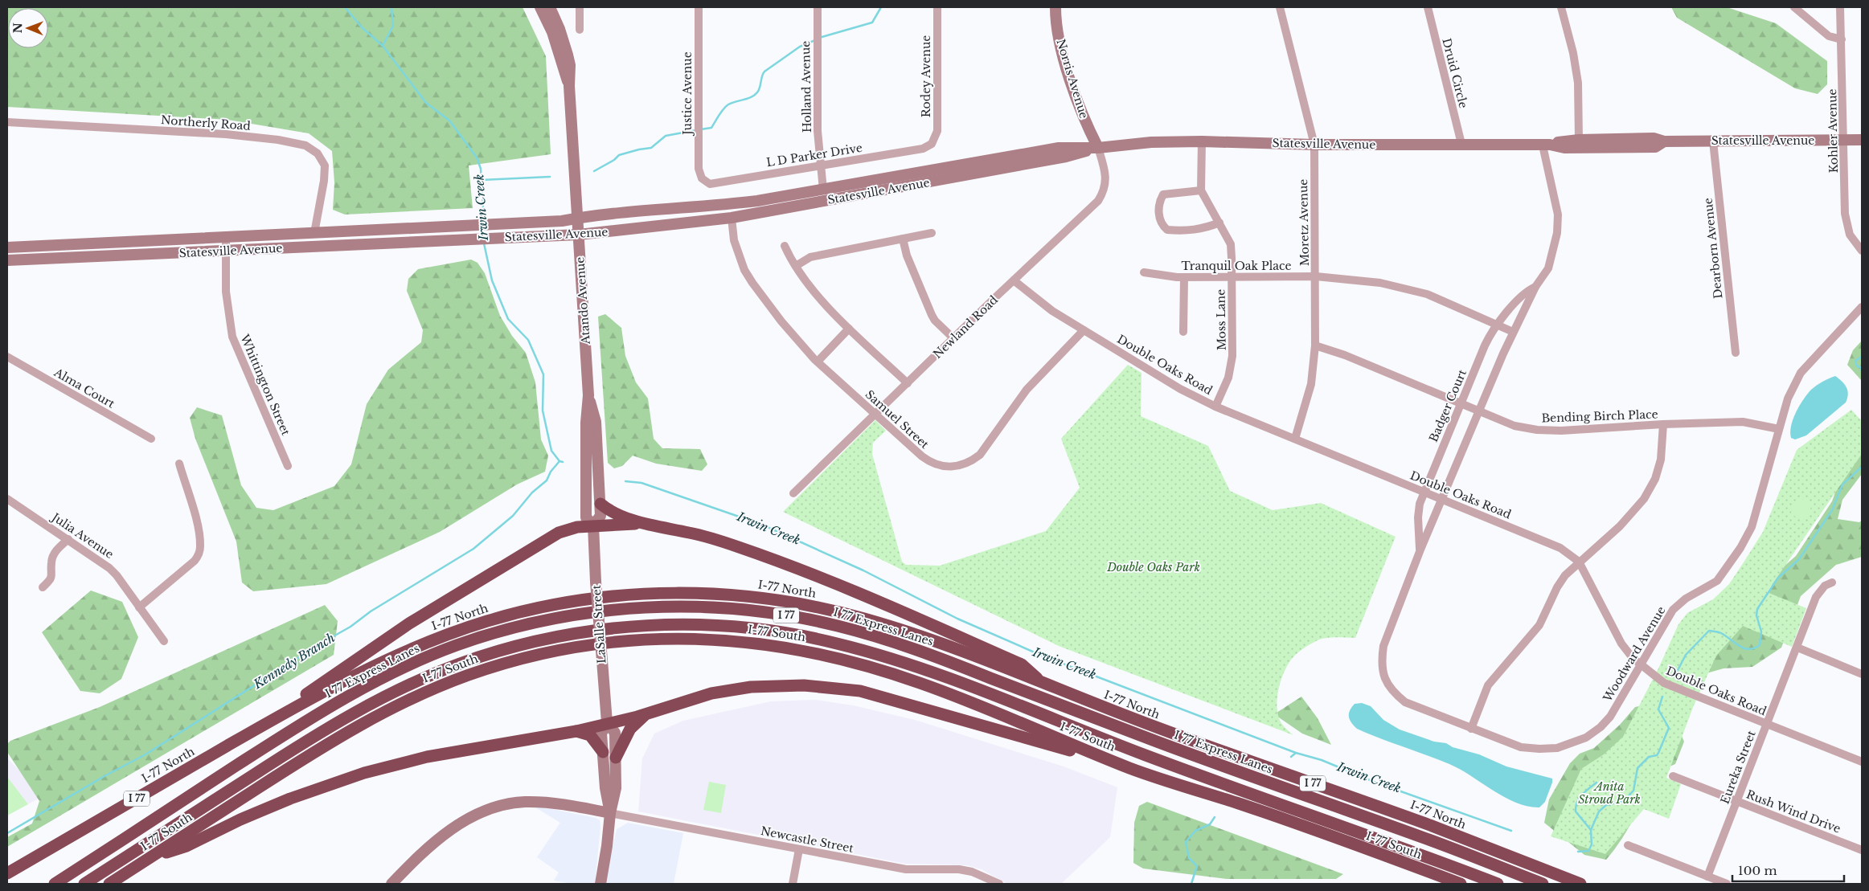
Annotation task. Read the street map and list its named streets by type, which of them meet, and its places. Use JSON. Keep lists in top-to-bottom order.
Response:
{
  "streets": {
    "highway": [
      "I-77 North",
      "I 77",
      "I 77 Express Lanes",
      "I-77 South"
    ],
    "main road": [
      "Norris Avenue",
      "Statesville Avenue",
      "Atando Avenue",
      "LaSalle Street"
    ],
    "street": [
      "Druid Circle",
      "Rodey Avenue",
      "Holland Avenue",
      "Justice Avenue",
      "Northerly Road",
      "Kohler Avenue",
      "L D Parker Drive",
      "Moretz Avenue",
      "Dearborn Avenue",
      "Tranquil Oak Place",
      "Moss Lane",
      "Newland Road",
      "Double Oaks Road",
      "Whittington Street",
      "Alma Court",
      "Badger Court",
      "Bending Birch Place",
      "Samuel Street",
      "Julia Avenue",
      "Woodward Avenue",
      "Eureka Street",
      "Rush Wind Drive",
      "Newcastle Street"
    ]
  },
  "crossings": [
    ["Druid Circle", "Statesville Avenue"],
    ["Rodey Avenue", "L D Parker Drive"],
    ["Norris Avenue", "Statesville Avenue"],
    ["Norris Avenue", "Newland Road"],
    ["Holland Avenue", "Statesville Avenue"],
    ["Holland Avenue", "L D Parker Drive"],
    ["Justice Avenue", "L D Parker Drive"],
    ["Northerly Road", "Statesville Avenue"],
    ["Kohler Avenue", "Statesville Avenue"],
    ["Statesville Avenue", "Moretz Avenue"],
    ["Statesville Avenue", "Dearborn Avenue"],
    ["Statesville Avenue", "Atando Avenue"],
    ["Statesville Avenue", "Newland Road"],
    ["Statesville Avenue", "Whittington Street"],
    ["Statesville Avenue", "Badger Court"],
    ["Statesville Avenue", "Samuel Street"],
    ["Moretz Avenue", "Tranquil Oak Place"],
    ["Moretz Avenue", "Double Oaks Road"],
    ["Moretz Avenue", "Bending Birch Place"],
    ["Tranquil Oak Place", "Moss Lane"],
    ["Tranquil Oak Place", "Badger Court"],
    ["Atando Avenue", "LaSalle Street"],
    ["Moss Lane", "Double Oaks Road"],
    ["Newland Road", "Double Oaks Road"],
    ["Newland Road", "Samuel Street"],
    ["Double Oaks Road", "Badger Court"],
    ["Double Oaks Road", "Samuel Street"],
    ["Double Oaks Road", "Woodward Avenue"],
    ["Double Oaks Road", "Eureka Street"],
    ["Badger Court", "Bending Birch Place"],
    ["Badger Court", "Woodward Avenue"],
    ["Bending Birch Place", "Woodward Avenue"],
    ["LaSalle Street", "Newcastle Street"],
    ["Eureka Street", "Rush Wind Drive"]
  ],
  "water": ["Irwin Creek", "Kennedy Branch"],
  "parks": ["Double Oaks Park", "Anita Stroud Park"],
  "scale_bar": "100 m",
  "north": "left"
}
